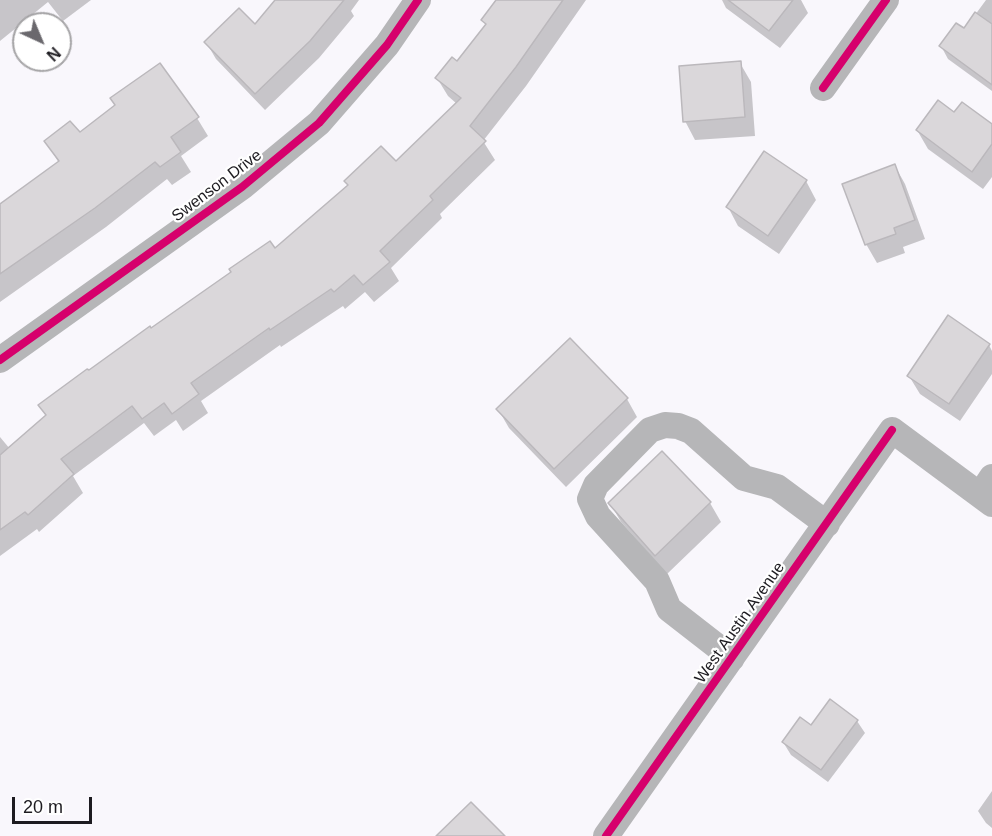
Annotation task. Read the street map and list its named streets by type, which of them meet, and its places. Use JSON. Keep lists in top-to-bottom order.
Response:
{
  "streets": {
    "street": ["Swenson Drive", "West Austin Avenue"]
  },
  "scale_bar": "20 m",
  "north": "bottom right"
}
